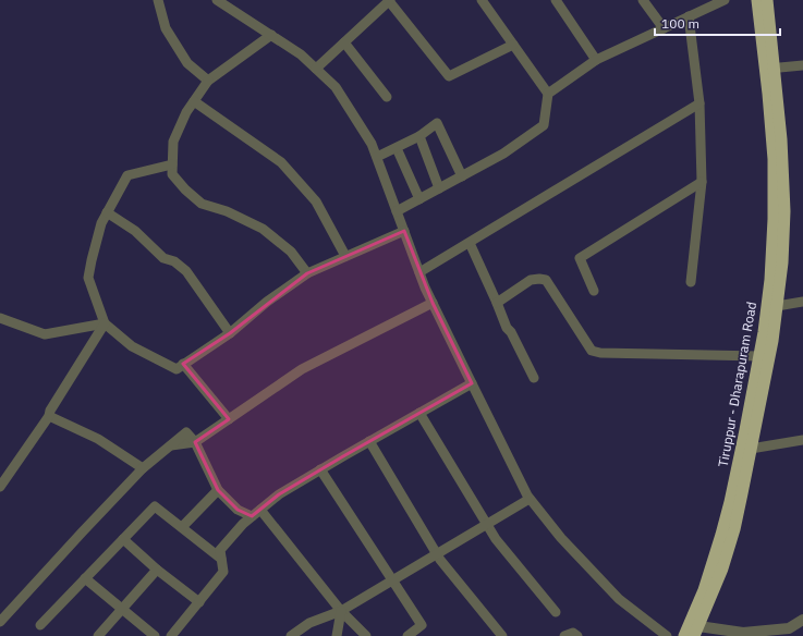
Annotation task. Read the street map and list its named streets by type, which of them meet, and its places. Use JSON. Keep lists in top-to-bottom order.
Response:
{
  "streets": {
    "highway": ["Tiruppur - Dharapuram Road"]
  },
  "scale_bar": "100 m"
}
